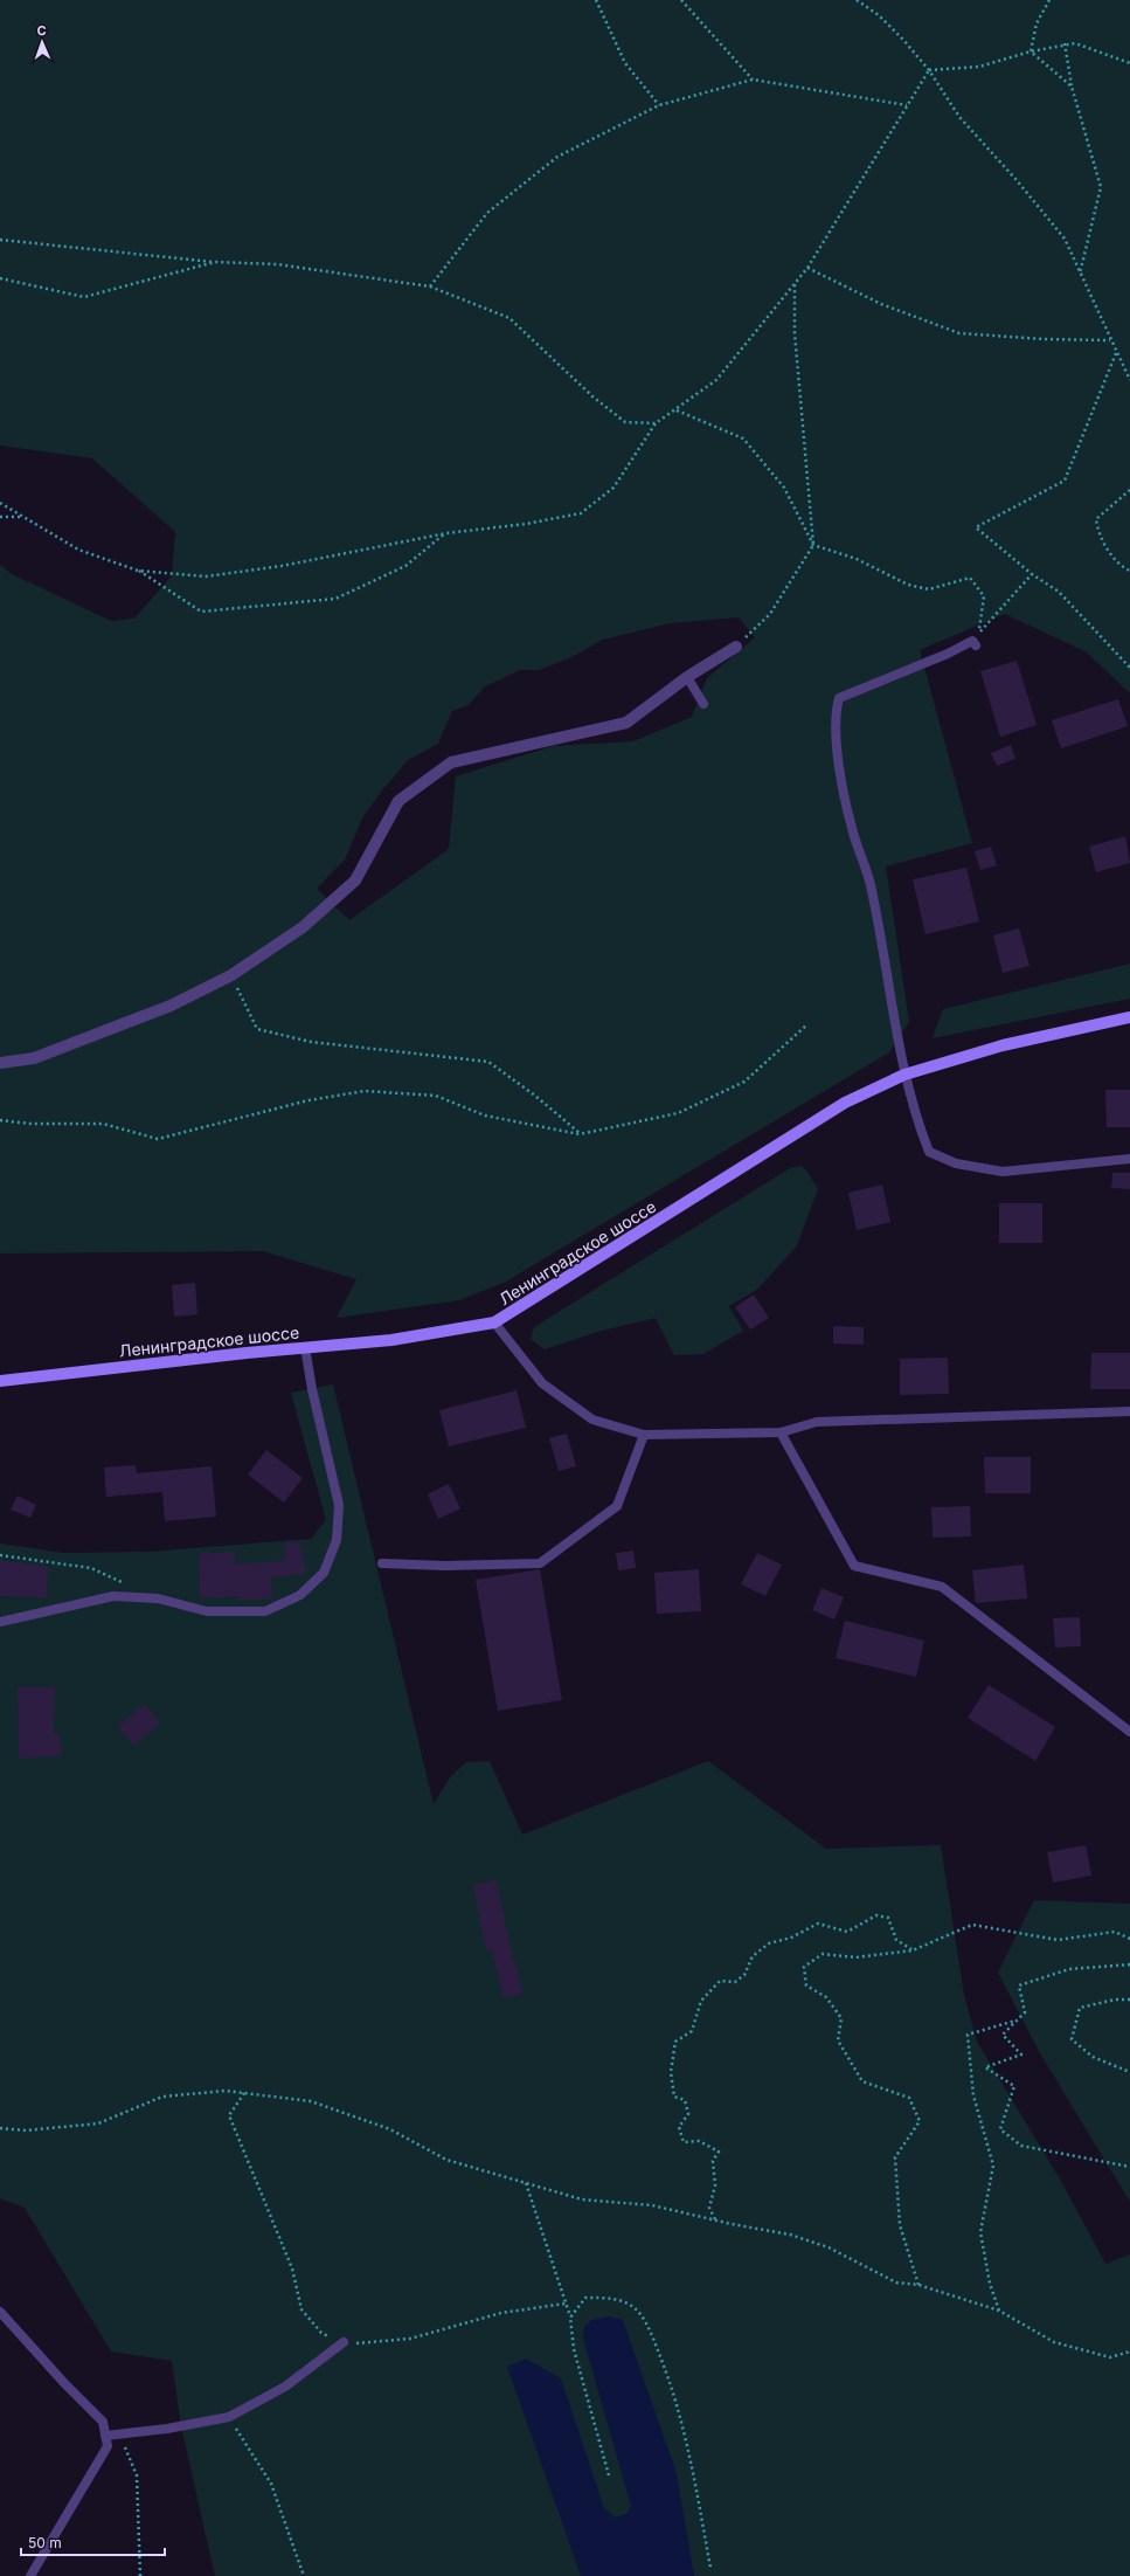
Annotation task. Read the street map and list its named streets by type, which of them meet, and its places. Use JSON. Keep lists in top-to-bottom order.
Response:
{
  "streets": {
    "main road": ["Ленинградское шоссе"]
  },
  "scale_bar": "50 m",
  "north": "top"
}
